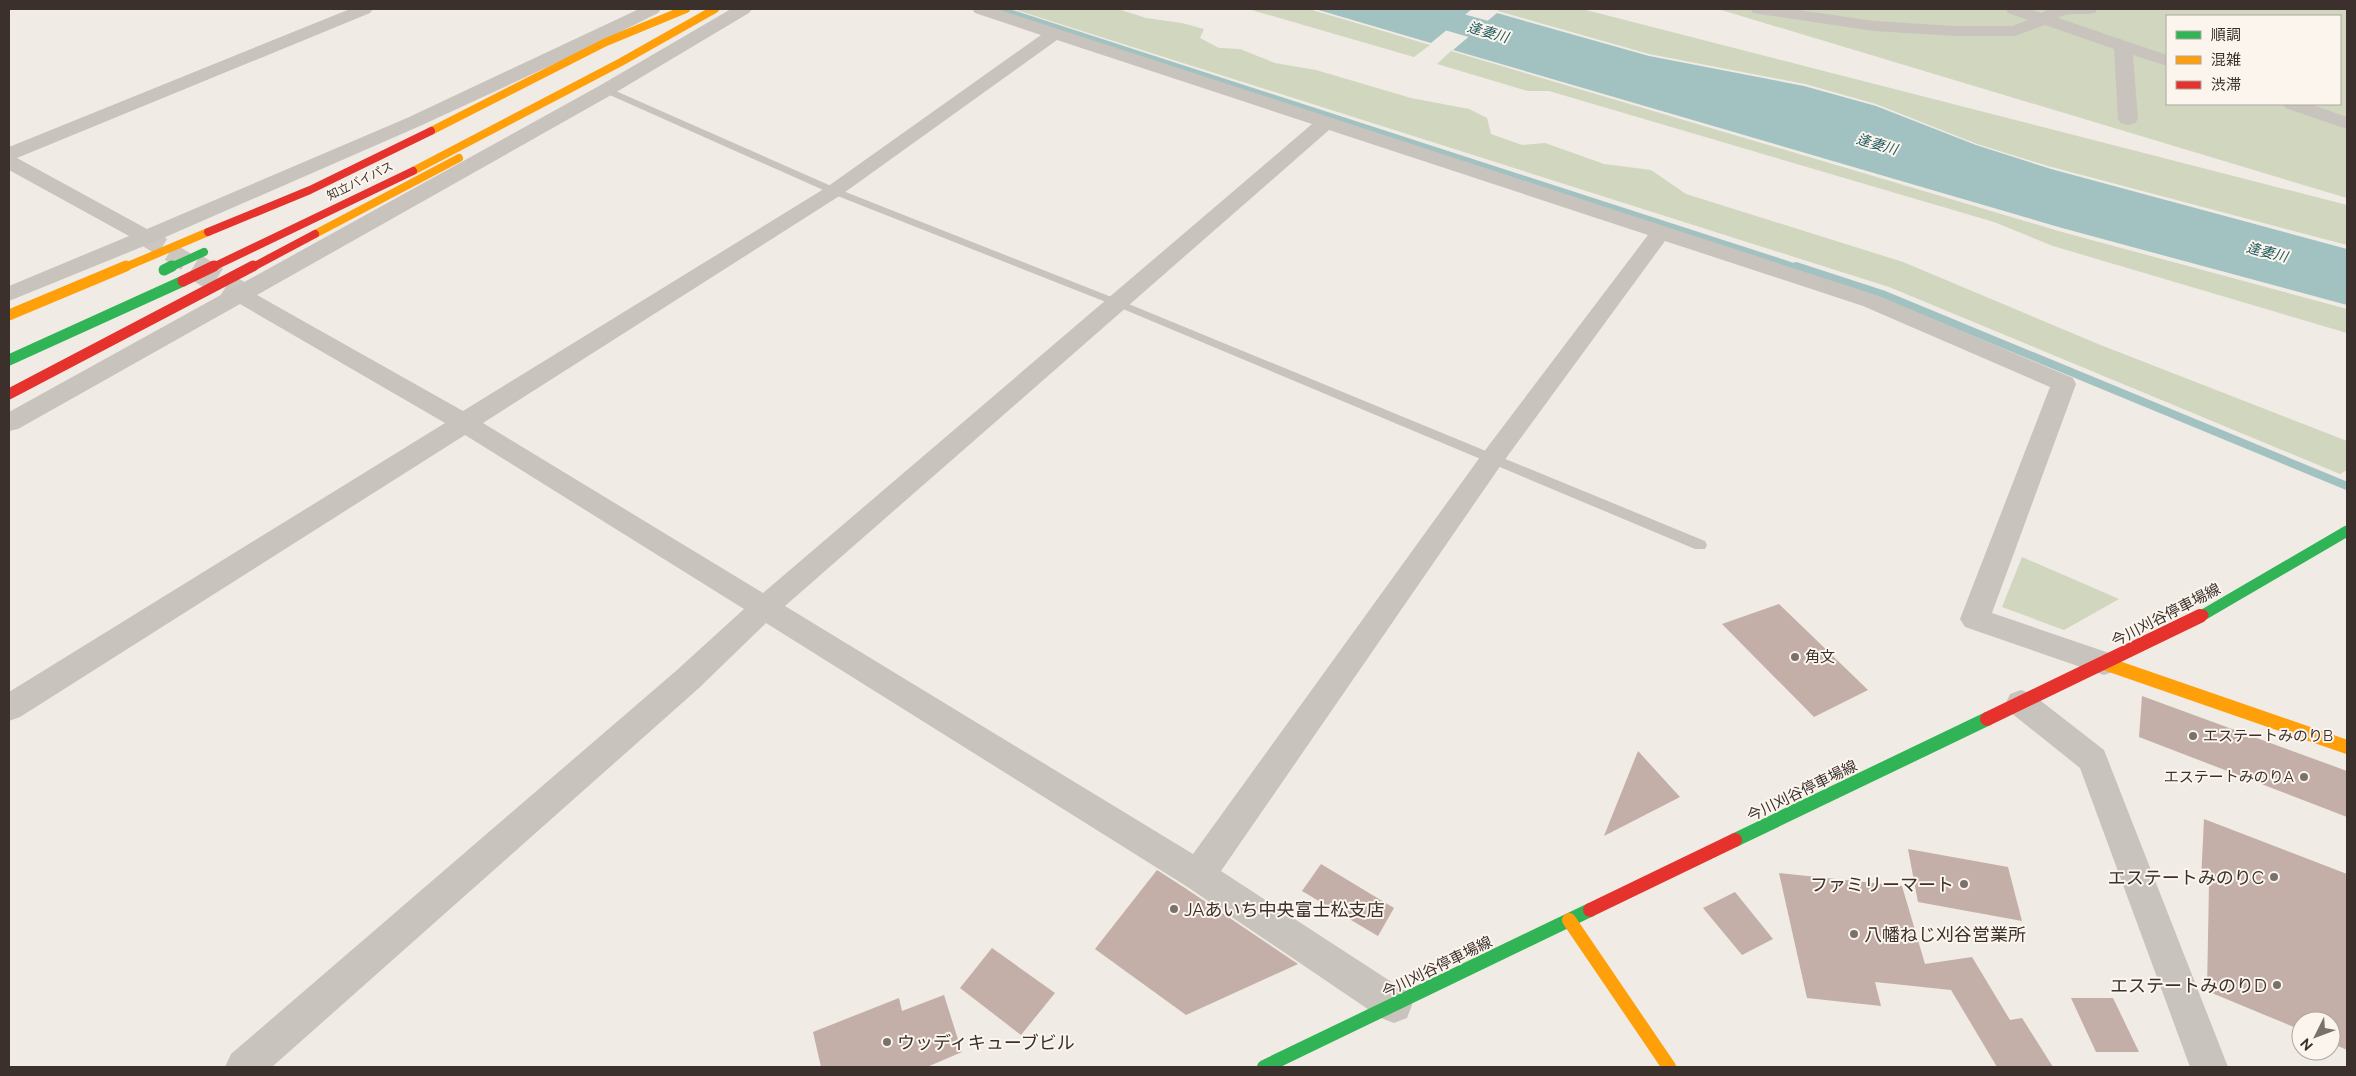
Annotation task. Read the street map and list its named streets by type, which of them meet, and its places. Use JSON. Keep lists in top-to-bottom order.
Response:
{
  "streets": {
    "main road": ["知立バイパス", "今川刈谷停車場線"]
  },
  "water": ["逢妻川"],
  "places": [
    "角文",
    "エステートみのりB",
    "エステートみのりA",
    "エステートみのりC",
    "ファミリーマート",
    "JAあいち中央富士松支店",
    "八幡ねじ刈谷営業所",
    "エステートみのりD",
    "ウッディキューブビル"
  ],
  "legend": ["順調", "混雑", "渋滞"],
  "north": "bottom left"
}
